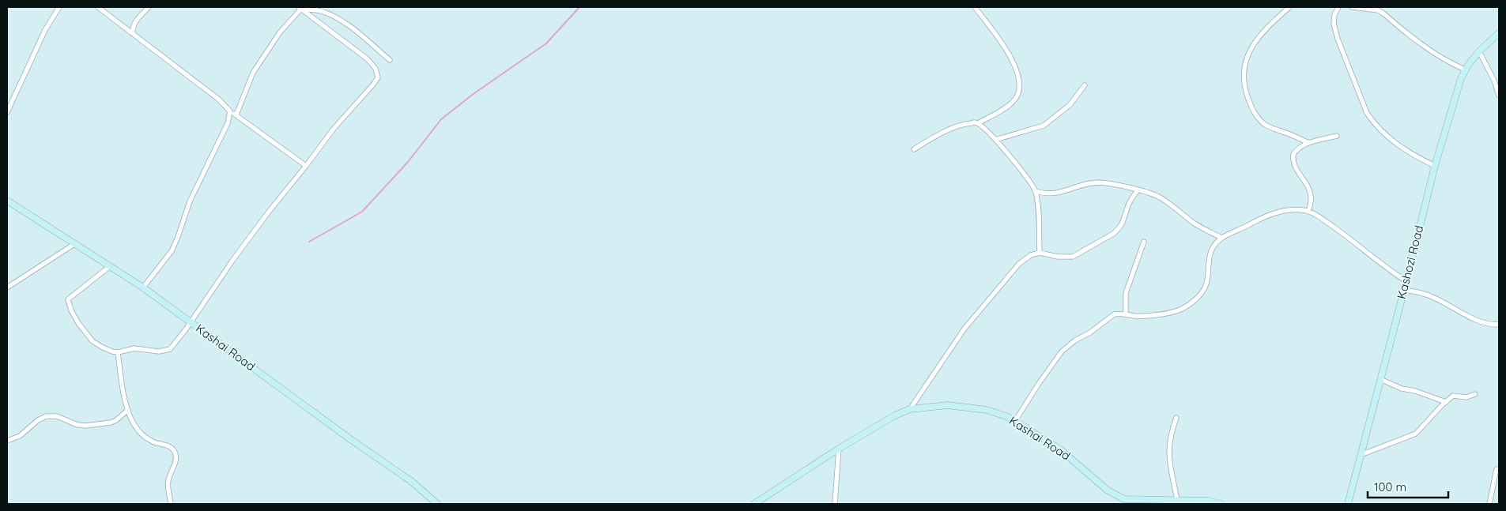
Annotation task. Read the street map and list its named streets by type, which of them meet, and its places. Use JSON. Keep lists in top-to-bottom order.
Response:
{
  "streets": {
    "street": ["Kashozi Road", "Kashai Road"]
  },
  "scale_bar": "100 m"
}
